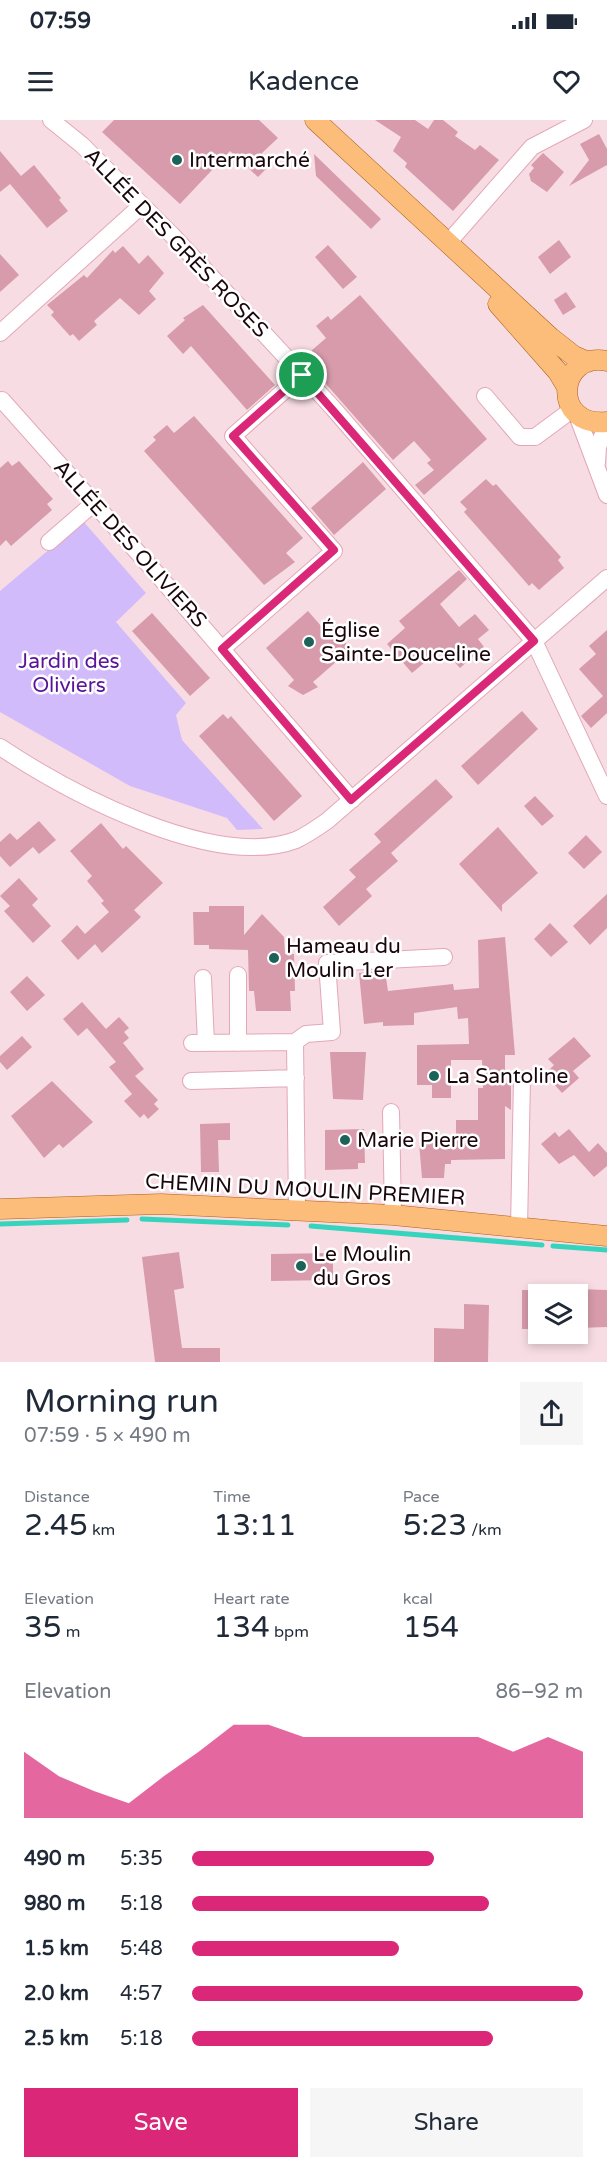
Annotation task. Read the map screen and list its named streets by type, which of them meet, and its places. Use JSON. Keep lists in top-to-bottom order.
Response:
{
  "streets": {
    "main road": ["CHEMIN DU MOULIN PREMIER"],
    "street": ["ALLÉE DES GRÈS ROSES", "ALLÉE DES OLIVIERS"]
  },
  "parks": ["Jardin des Oliviers"],
  "places": [
    "Intermarché",
    "Église Sainte-Douceline",
    "Hameau du Moulin 1er",
    "La Santoline",
    "Marie Pierre",
    "Le Moulin du Gros"
  ],
  "page": {
    "status": "07:59",
    "header": "Kadence",
    "heading": ["Morning run", "07:59 · 5 × 490 m"],
    "stats": [
      ["Distance", "2.45 km"],
      ["Time", "13:11"],
      ["Pace", "5:23 /km"],
      ["Elevation", "35 m"],
      ["Heart rate", "134 bpm"],
      ["kcal", "154"]
    ],
    "chart": ["Elevation", "86–92 m"],
    "list": [
      {
        "name": "490 m",
        "note": "5:35"
      },
      {
        "name": "980 m",
        "note": "5:18"
      },
      {
        "name": "1.5 km",
        "note": "5:48"
      },
      {
        "name": "2.0 km",
        "note": "4:57"
      },
      {
        "name": "2.5 km",
        "note": "5:18"
      }
    ],
    "buttons": ["Save", "Share"]
  }
}
